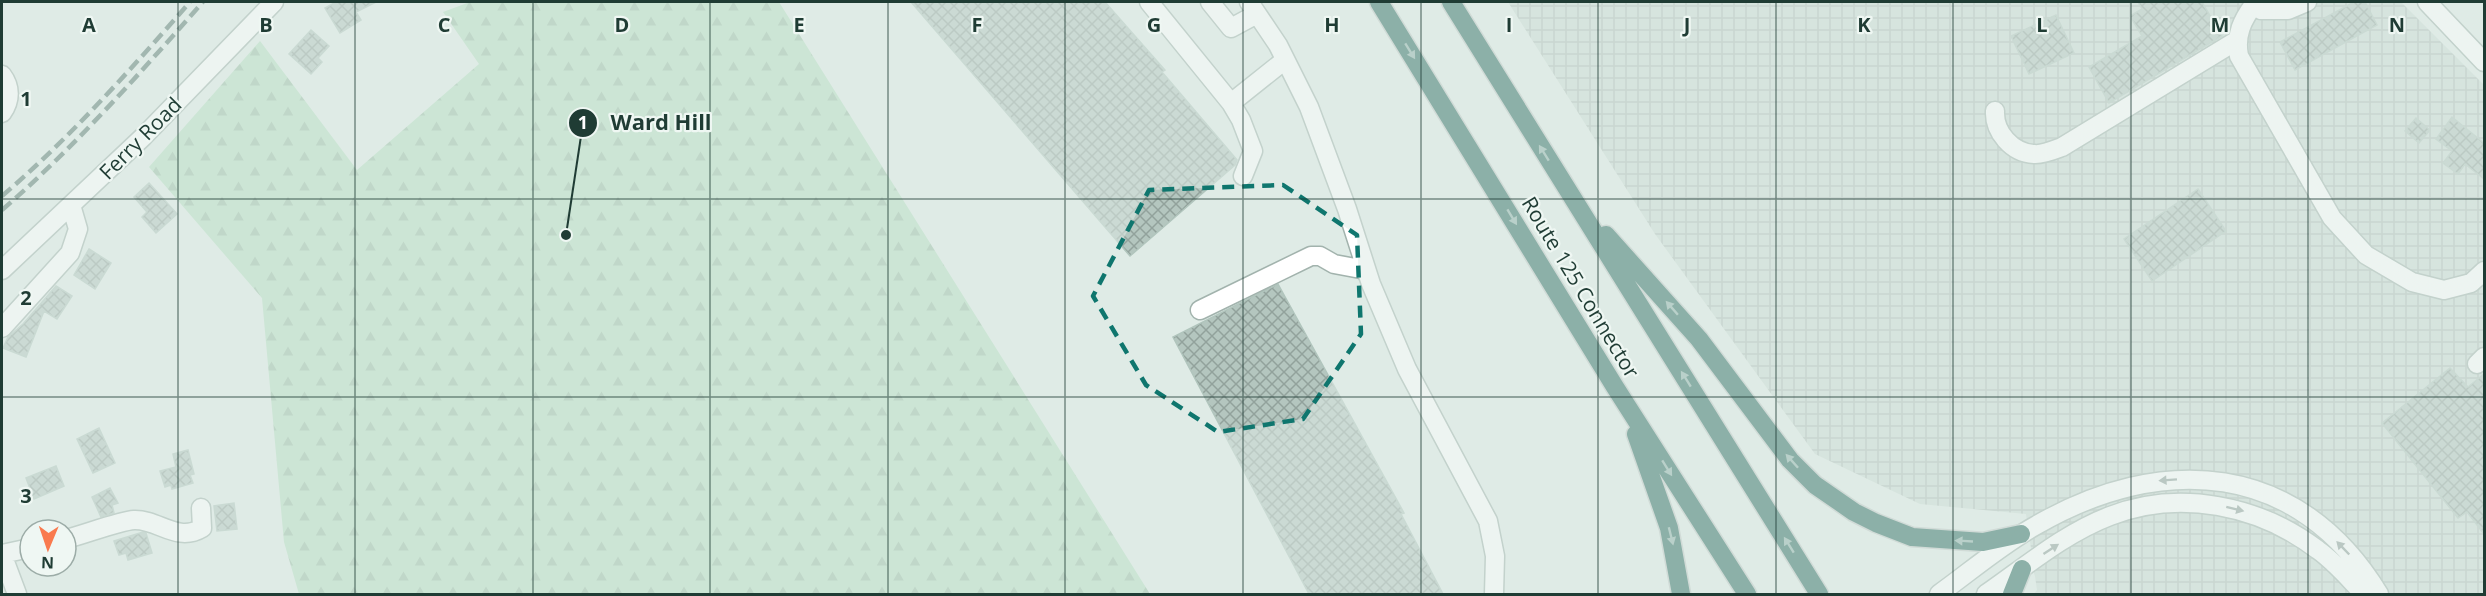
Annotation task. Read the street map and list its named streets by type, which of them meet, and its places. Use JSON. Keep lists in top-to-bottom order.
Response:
{
  "streets": {
    "highway": ["Route 125 Connector"],
    "street": ["Ferry Road"]
  },
  "places": ["Ward Hill"],
  "north": "bottom",
  "grid": {
    "columns": [
      "A",
      "B",
      "C",
      "D",
      "E",
      "F",
      "G",
      "H",
      "I",
      "J",
      "K",
      "L",
      "M",
      "N"
    ],
    "rows": ["1", "2", "3"]
  }
}
